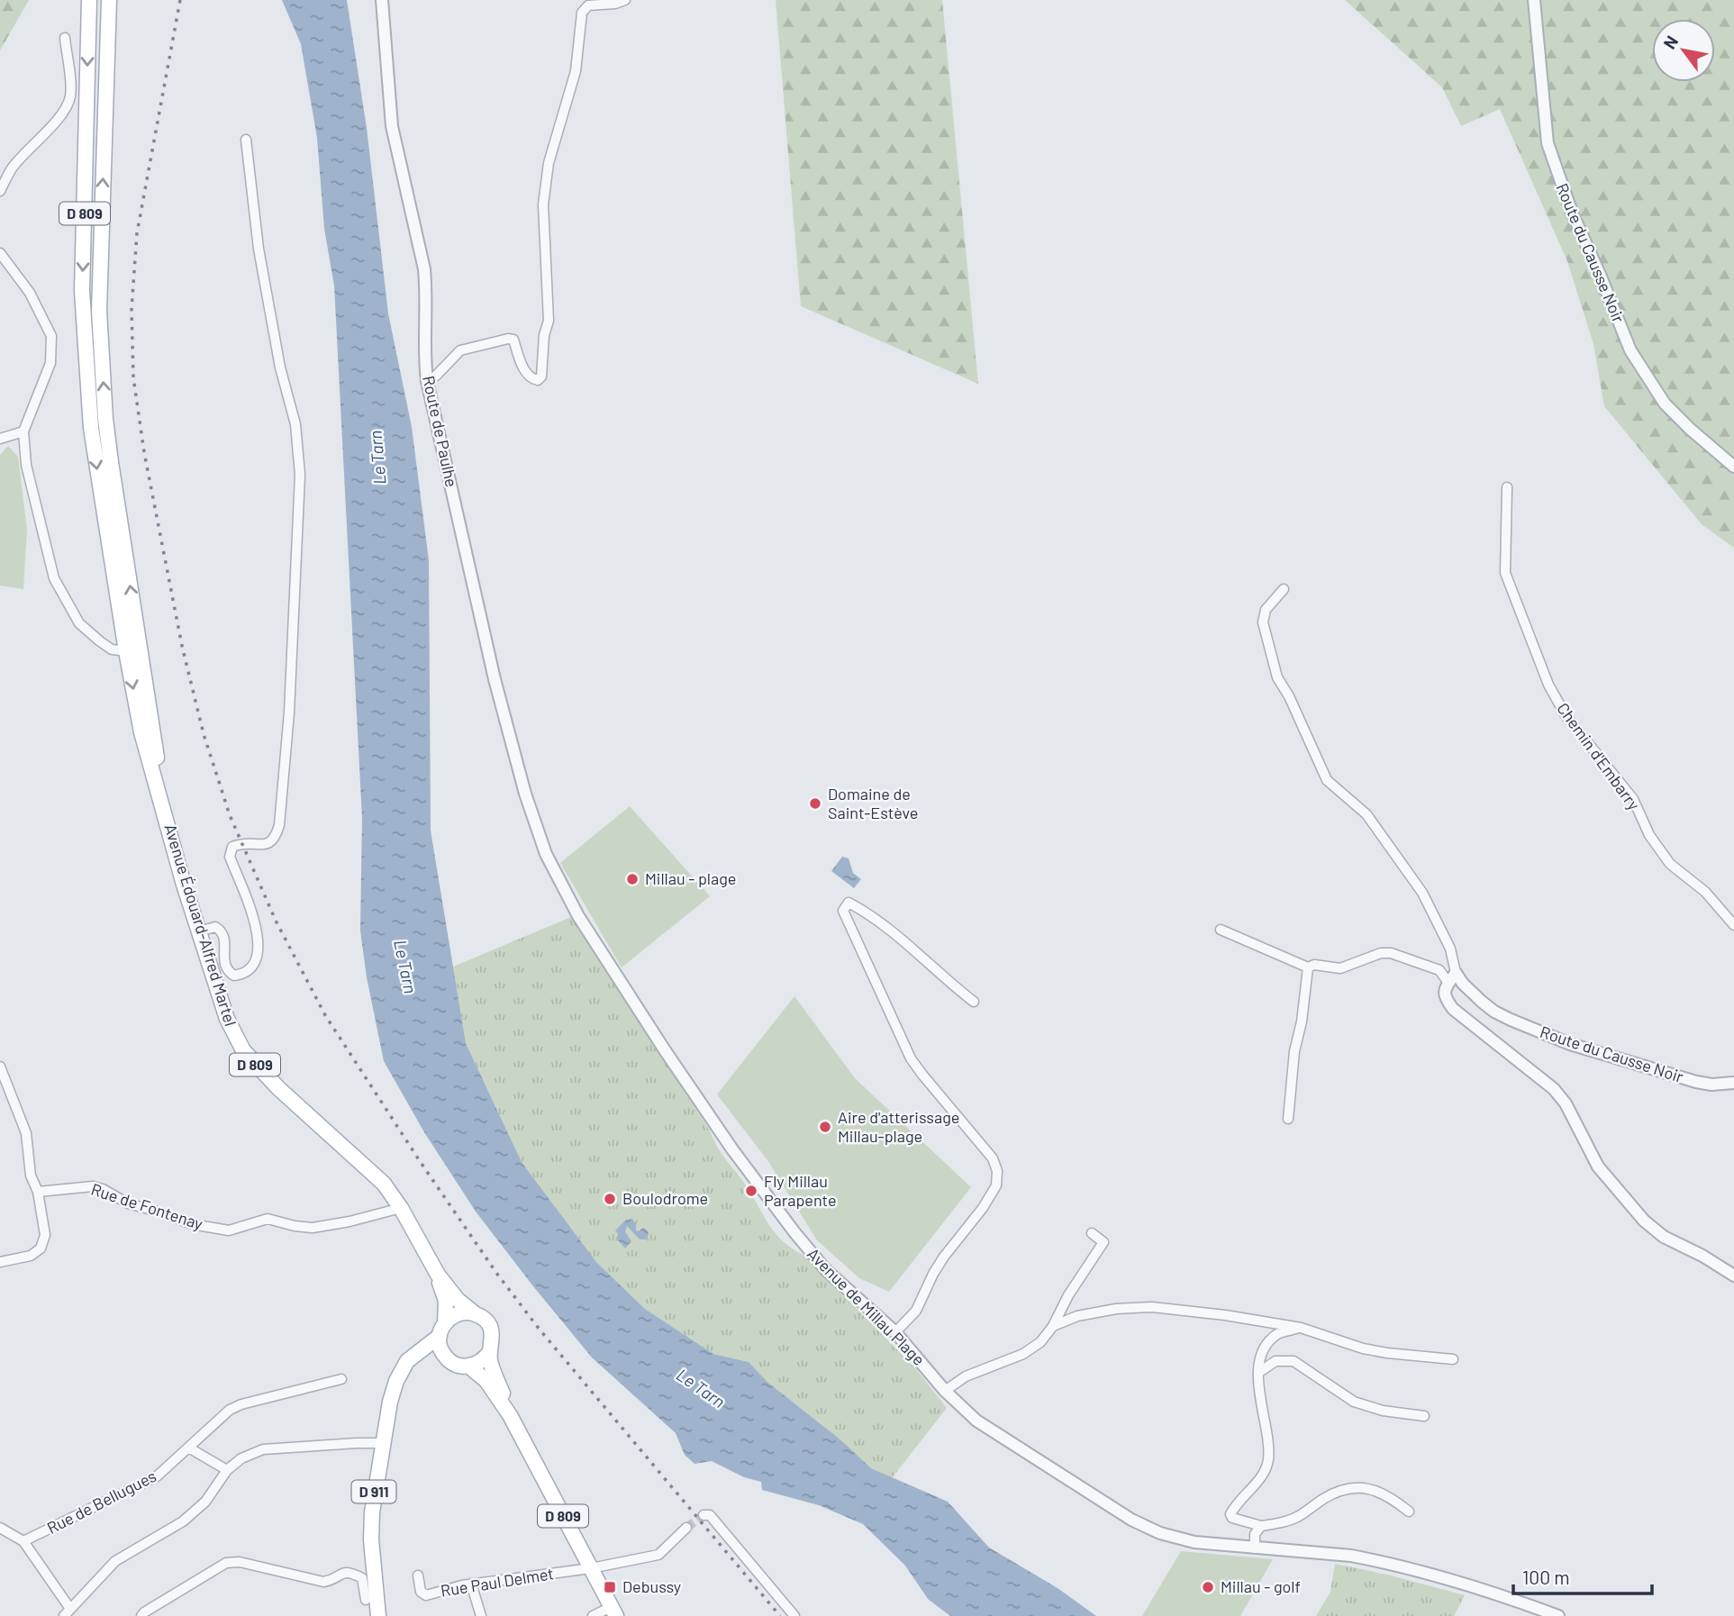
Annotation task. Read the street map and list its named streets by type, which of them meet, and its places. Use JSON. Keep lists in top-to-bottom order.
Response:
{
  "streets": {
    "main road": ["D 809", "Avenue Édouard-Alfred Martel", "D 911"],
    "street": [
      "Route du Causse Noir",
      "Route de Paulhe",
      "Chemin d'Embarry",
      "Rue de Fontenay",
      "Avenue de Millau Plage",
      "Rue de Bellugues",
      "Rue Paul Delmet"
    ]
  },
  "crossings": [
    ["D 809", "Avenue Édouard-Alfred Martel"],
    ["D 809", "D 911"],
    ["D 809", "Rue Paul Delmet"],
    ["Route de Paulhe", "Avenue de Millau Plage"],
    ["Avenue Édouard-Alfred Martel", "Rue de Fontenay"],
    ["Avenue Édouard-Alfred Martel", "D 911"]
  ],
  "water": ["Le Tarn"],
  "places": {
    "other": [
      "Domaine de Saint-Estève",
      "Millau - plage",
      "Aire d'atterissage Millau-plage",
      "Fly Millau Parapente",
      "Boulodrome",
      "Millau - golf"
    ],
    "transit": ["Debussy"]
  },
  "scale_bar": "100 m",
  "north": "top left"
}
